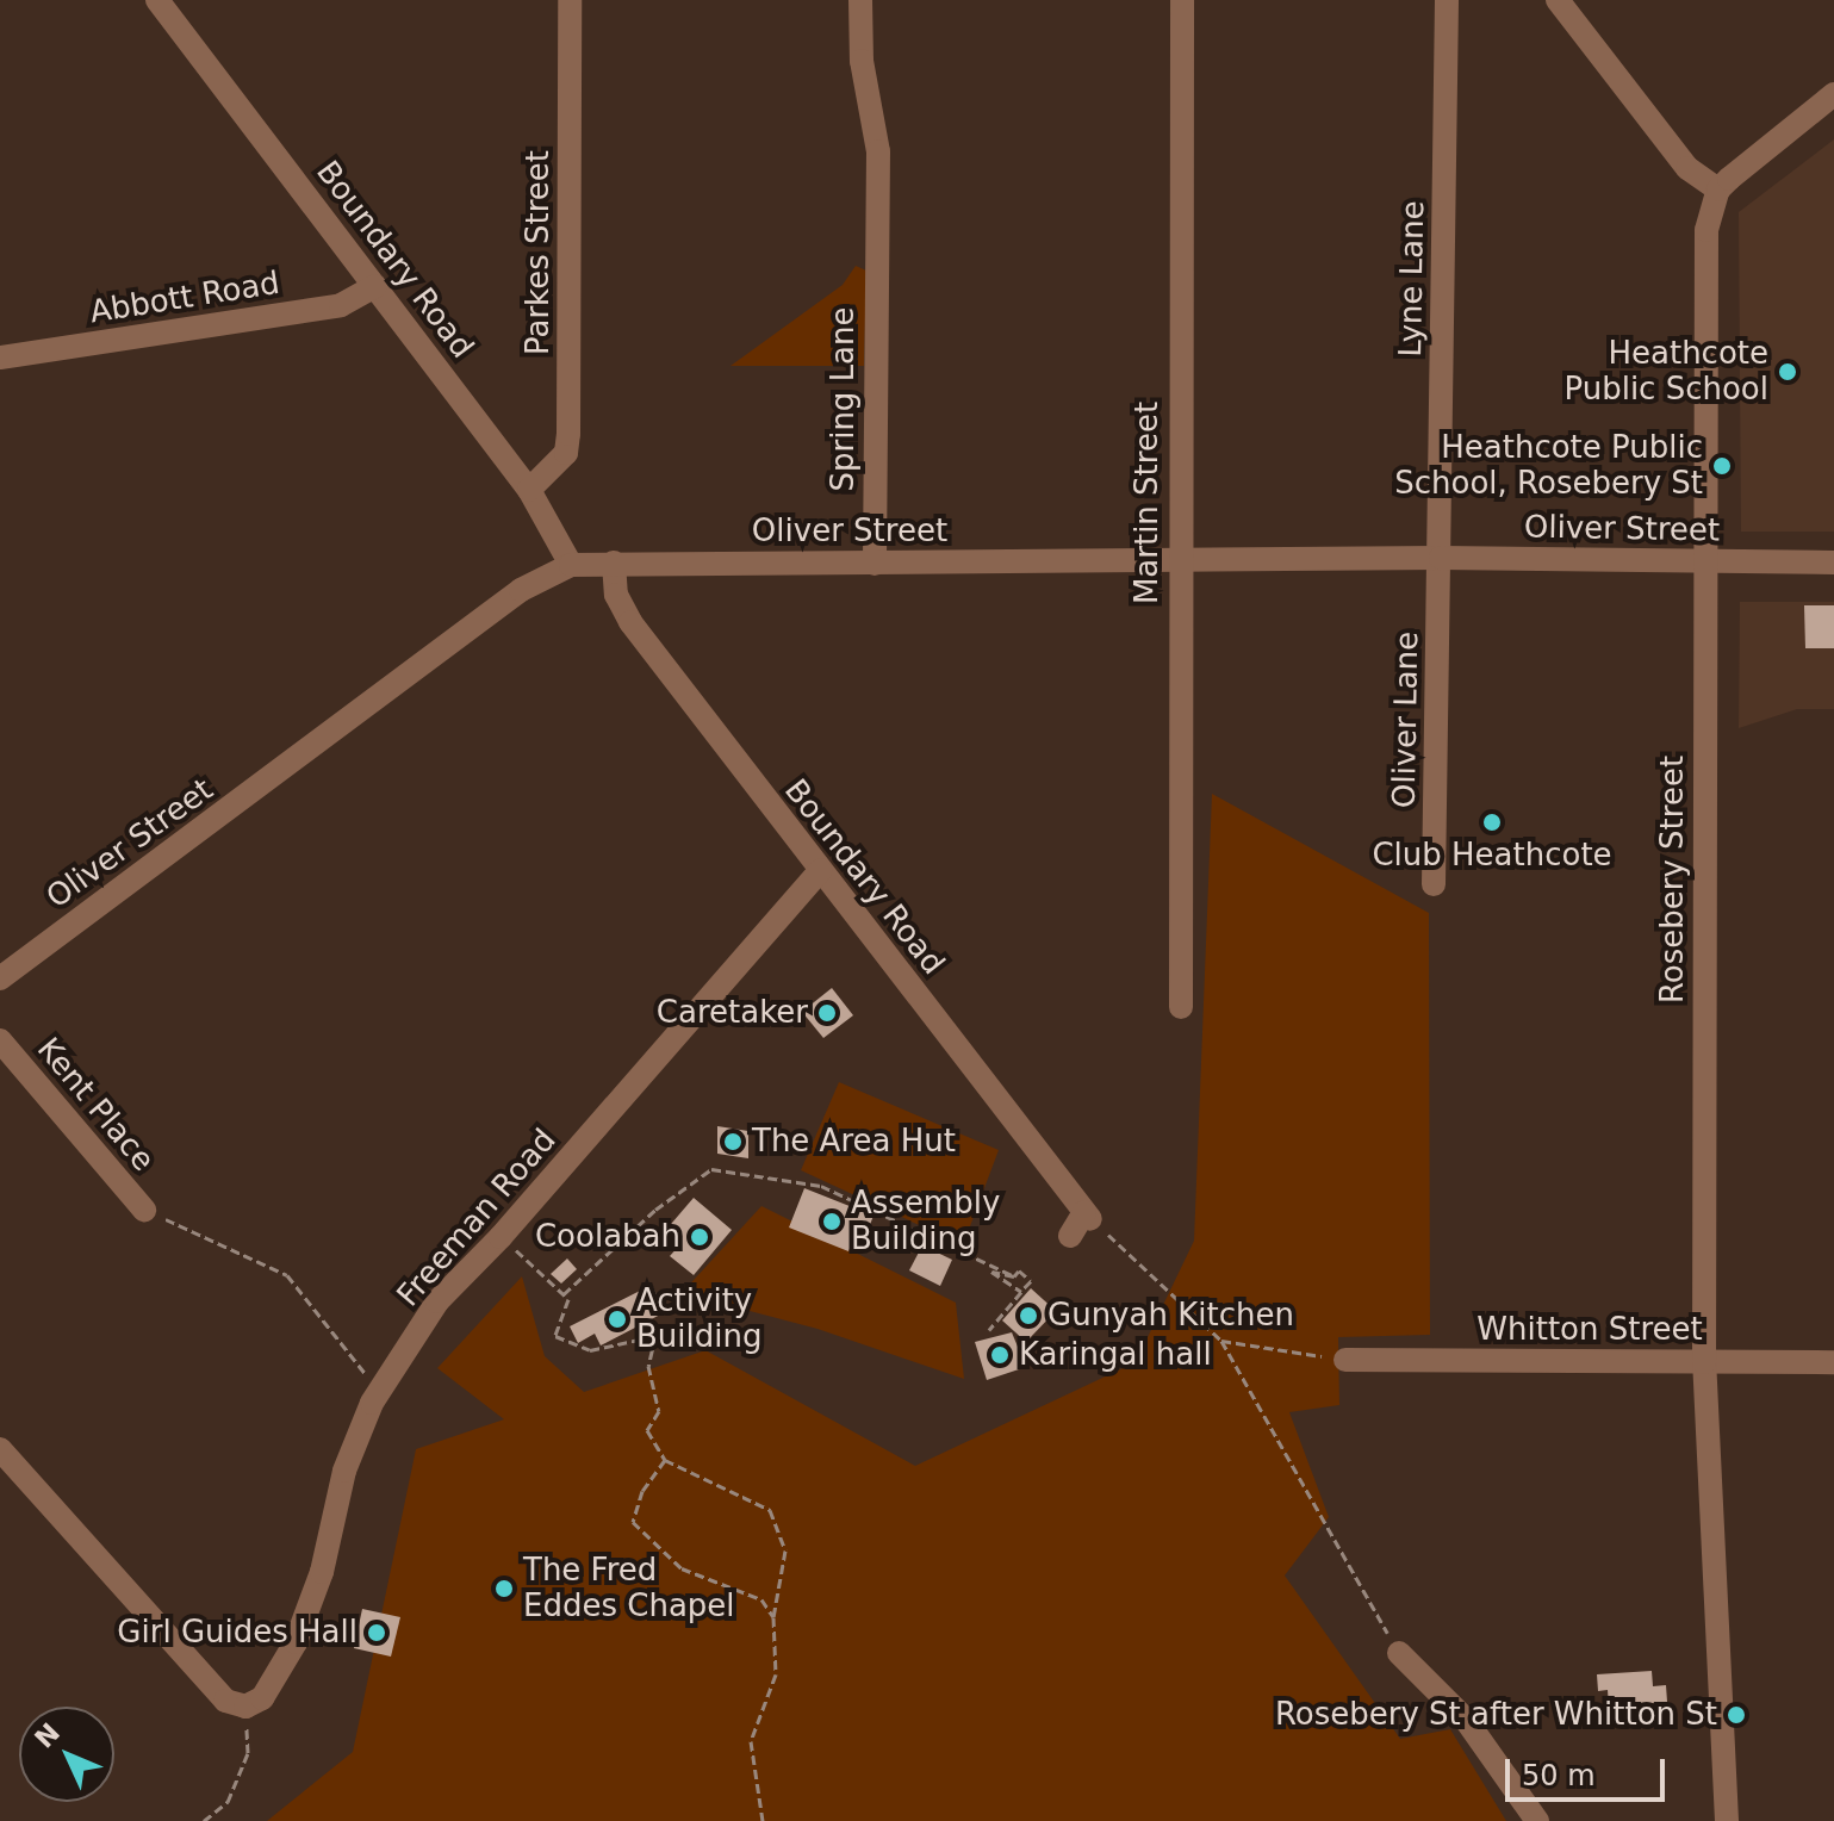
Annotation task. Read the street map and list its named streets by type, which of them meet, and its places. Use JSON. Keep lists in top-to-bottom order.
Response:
{
  "streets": {
    "street": [
      "Parkes Street",
      "Boundary Road",
      "Lyne Lane",
      "Abbott Road",
      "Spring Lane",
      "Martin Street",
      "Oliver Street",
      "Oliver Lane",
      "Rosebery Street",
      "Kent Place",
      "Freeman Road",
      "Whitton Street"
    ]
  },
  "crossings": [
    ["Parkes Street", "Boundary Road"],
    ["Boundary Road", "Abbott Road"],
    ["Boundary Road", "Oliver Street"],
    ["Boundary Road", "Freeman Road"],
    ["Lyne Lane", "Oliver Street"],
    ["Lyne Lane", "Oliver Lane"],
    ["Spring Lane", "Oliver Street"],
    ["Martin Street", "Oliver Street"],
    ["Oliver Street", "Oliver Lane"],
    ["Oliver Street", "Rosebery Street"],
    ["Rosebery Street", "Whitton Street"]
  ],
  "places": [
    "Heathcote Public School",
    "Heathcote Public School, Rosebery St",
    "Club Heathcote",
    "Caretaker",
    "The Area Hut",
    "Assembly Building",
    "Coolabah",
    "Gunyah Kitchen",
    "Activity Building",
    "Karingal hall",
    "The Fred Eddes Chapel",
    "Girl Guides Hall",
    "Rosebery St after Whitton St"
  ],
  "scale_bar": "50 m",
  "north": "top left"
}
